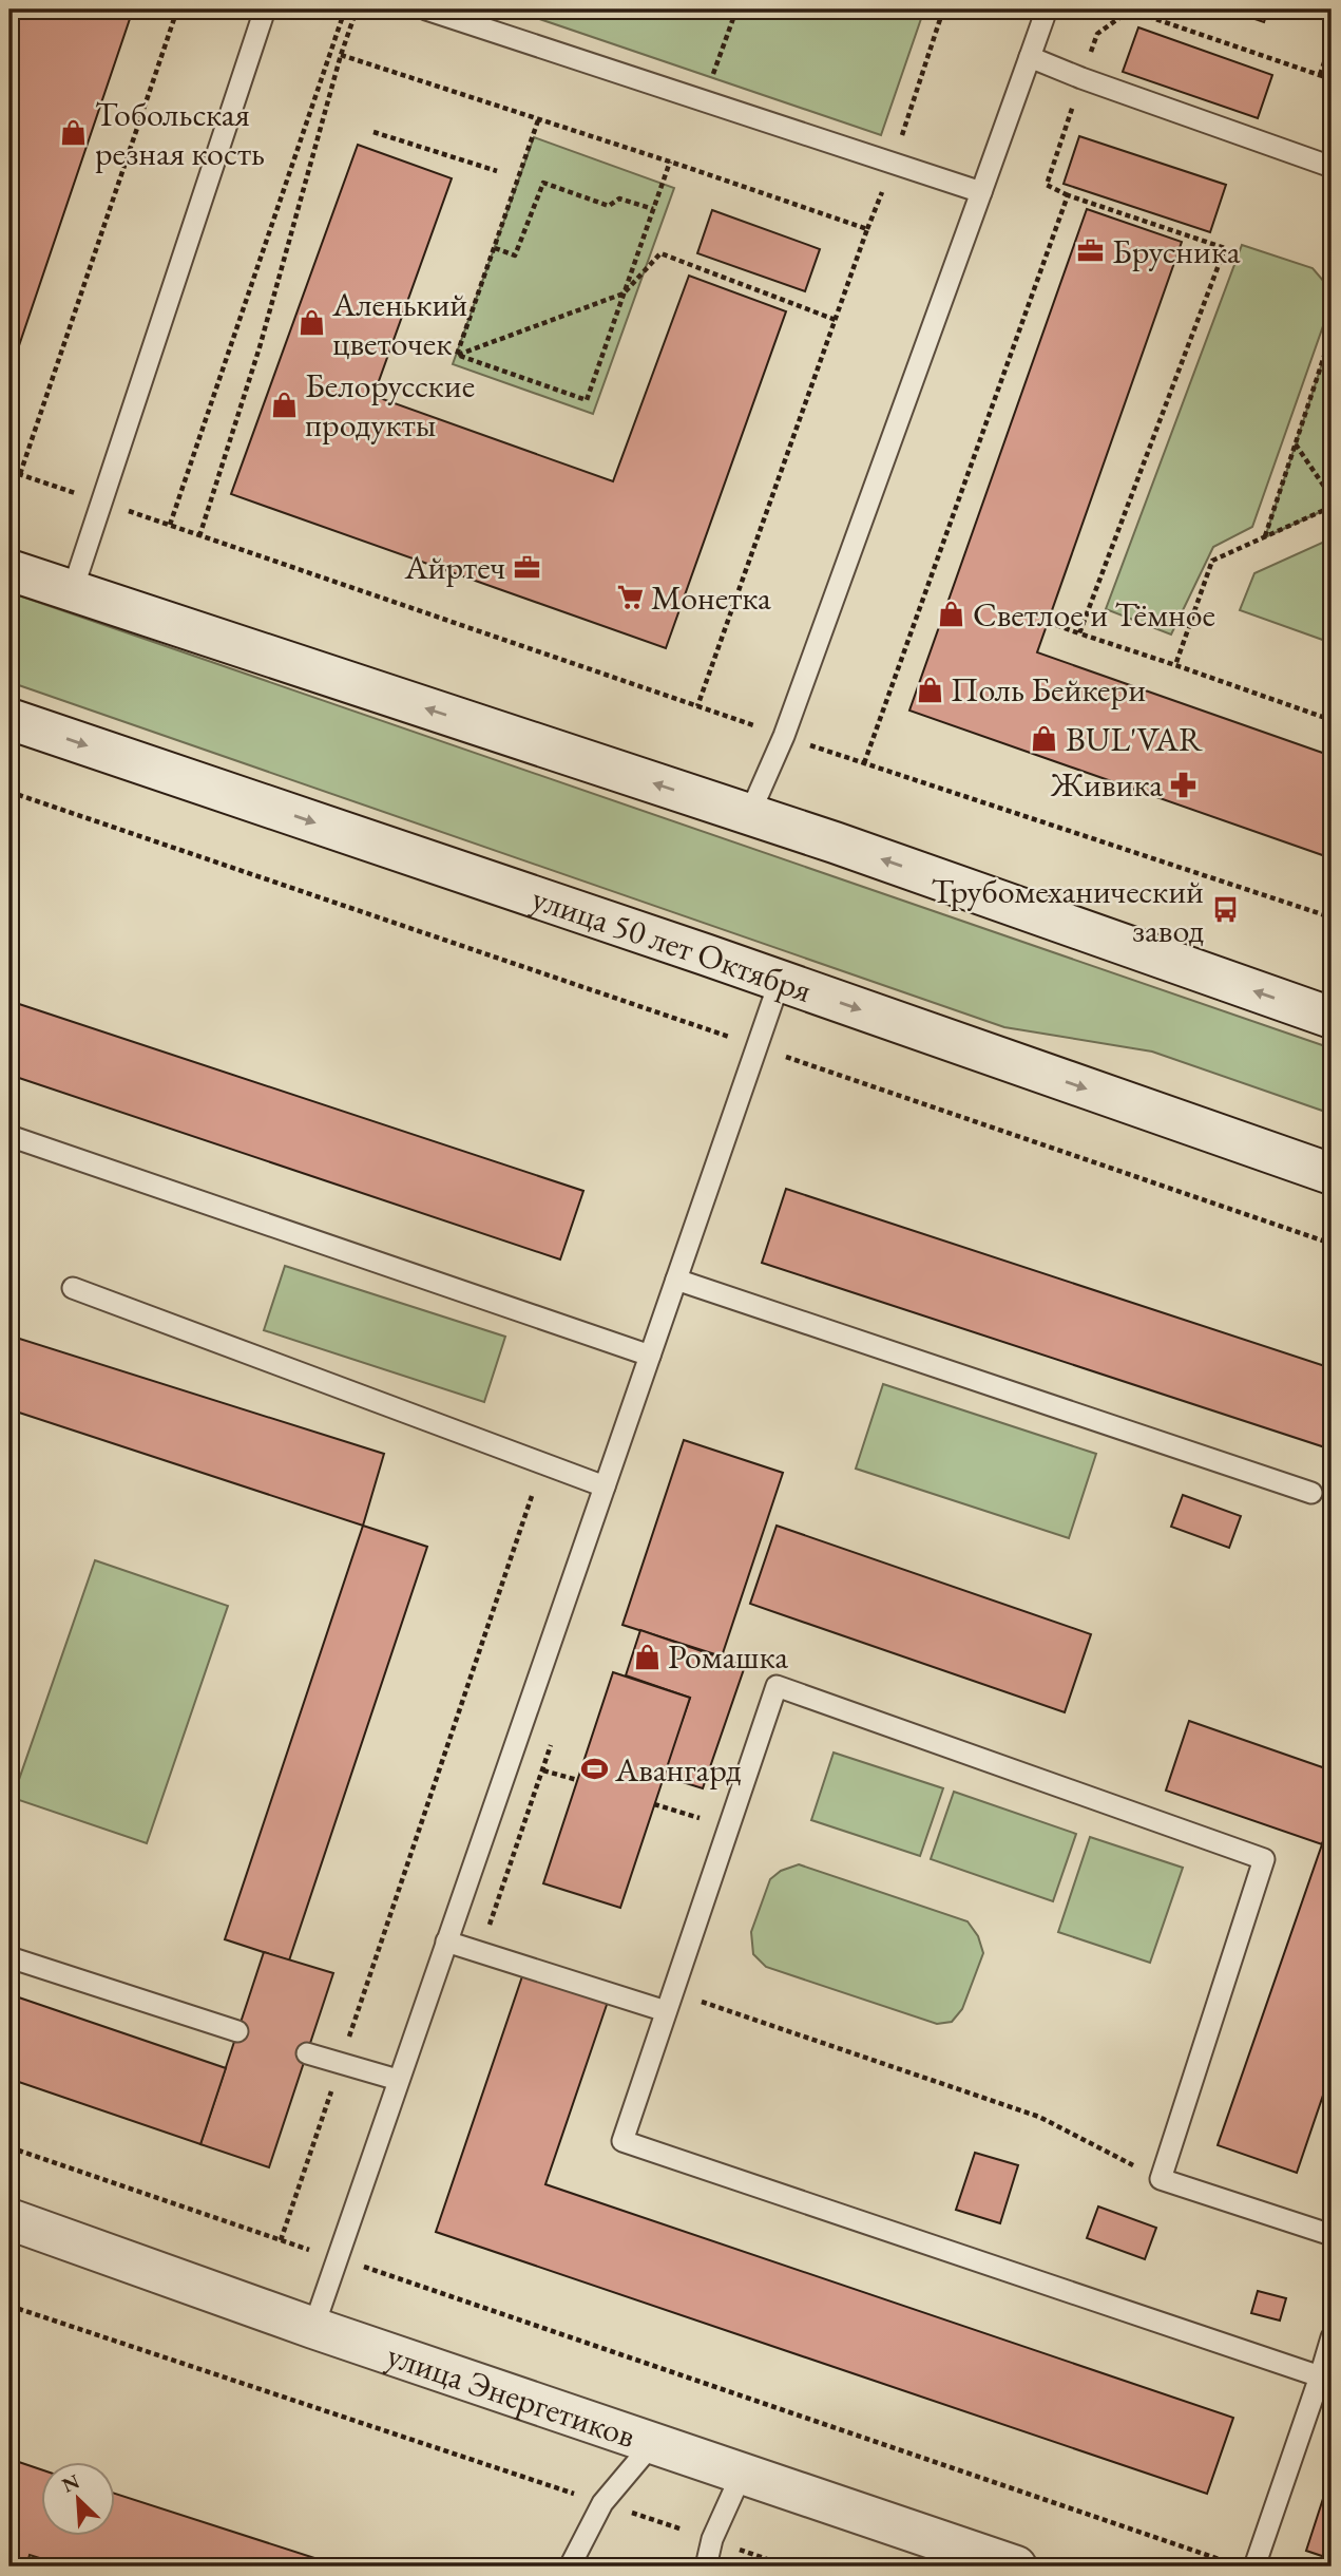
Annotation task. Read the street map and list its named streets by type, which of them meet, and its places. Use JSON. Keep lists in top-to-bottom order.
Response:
{
  "streets": {
    "main road": ["улица 50 лет Октября", "улица Энергетиков"]
  },
  "places": {
    "shop": [
      "Тобольская резная кость",
      "Аленький цветочек",
      "Белорусские продукты",
      "Светлое и Тёмное",
      "Поль Бейкери",
      "BUL'VAR",
      "Ромашка"
    ],
    "office": ["Брусника", "Айртеч"],
    "supermarket": ["Монетка"],
    "pharmacy": ["Живика"],
    "bus stop": ["Трубомеханический завод"],
    "sports": ["Авангард"]
  },
  "north": "top left"
}
